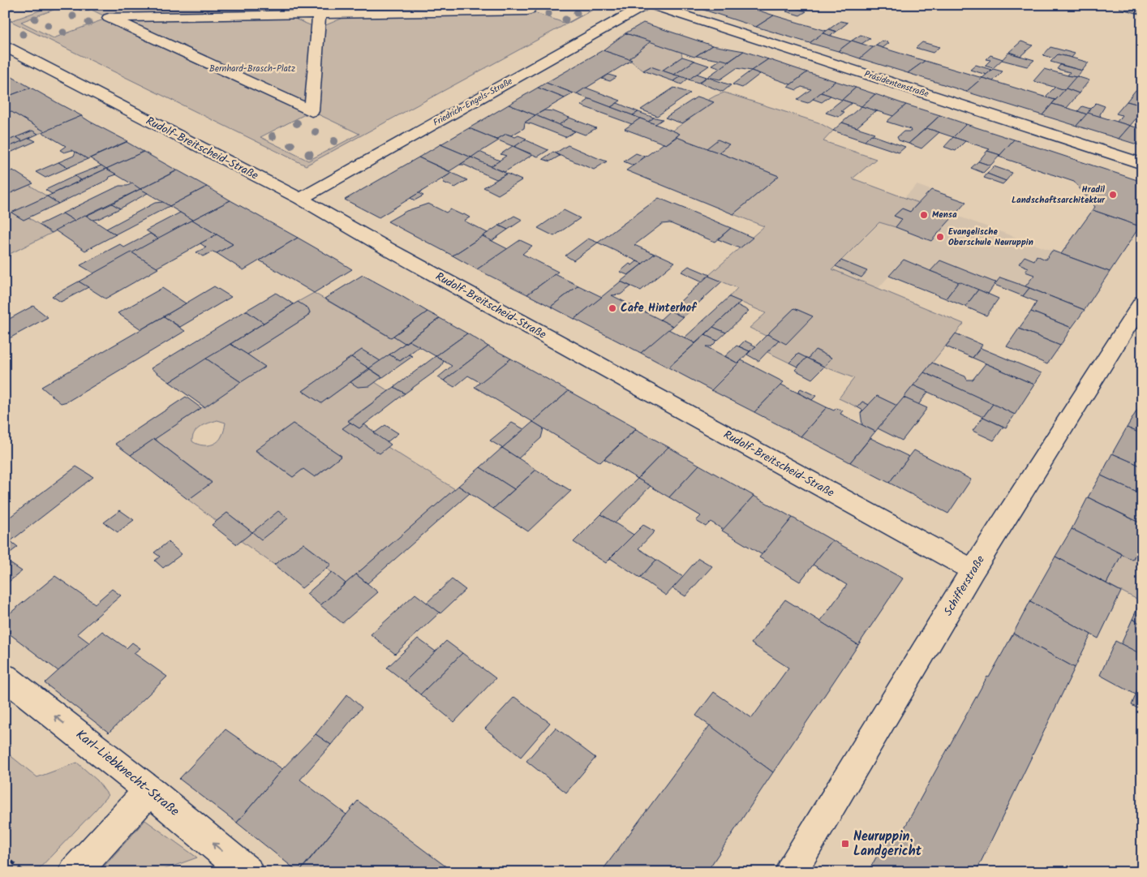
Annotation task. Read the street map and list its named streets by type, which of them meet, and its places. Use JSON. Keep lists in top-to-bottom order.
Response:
{
  "streets": {
    "street": [
      "Präsidentenstraße",
      "Friedrich-Engels-Straße",
      "Rudolf-Breitscheid-Straße",
      "Schifferstraße",
      "Karl-Liebknecht-Straße"
    ]
  },
  "crossings": [
    ["Friedrich-Engels-Straße", "Rudolf-Breitscheid-Straße"],
    ["Rudolf-Breitscheid-Straße", "Schifferstraße"]
  ],
  "one_way": ["Karl-Liebknecht-Straße"],
  "parks": ["Bernhard-Brasch-Platz"],
  "places": {
    "other": [
      "Hradil Landschaftsarchitektur",
      "Mensa",
      "Evangelische Oberschule Neuruppin",
      "Cafe Hinterhof"
    ],
    "transit": ["Neuruppin, Landgericht"]
  }
}
